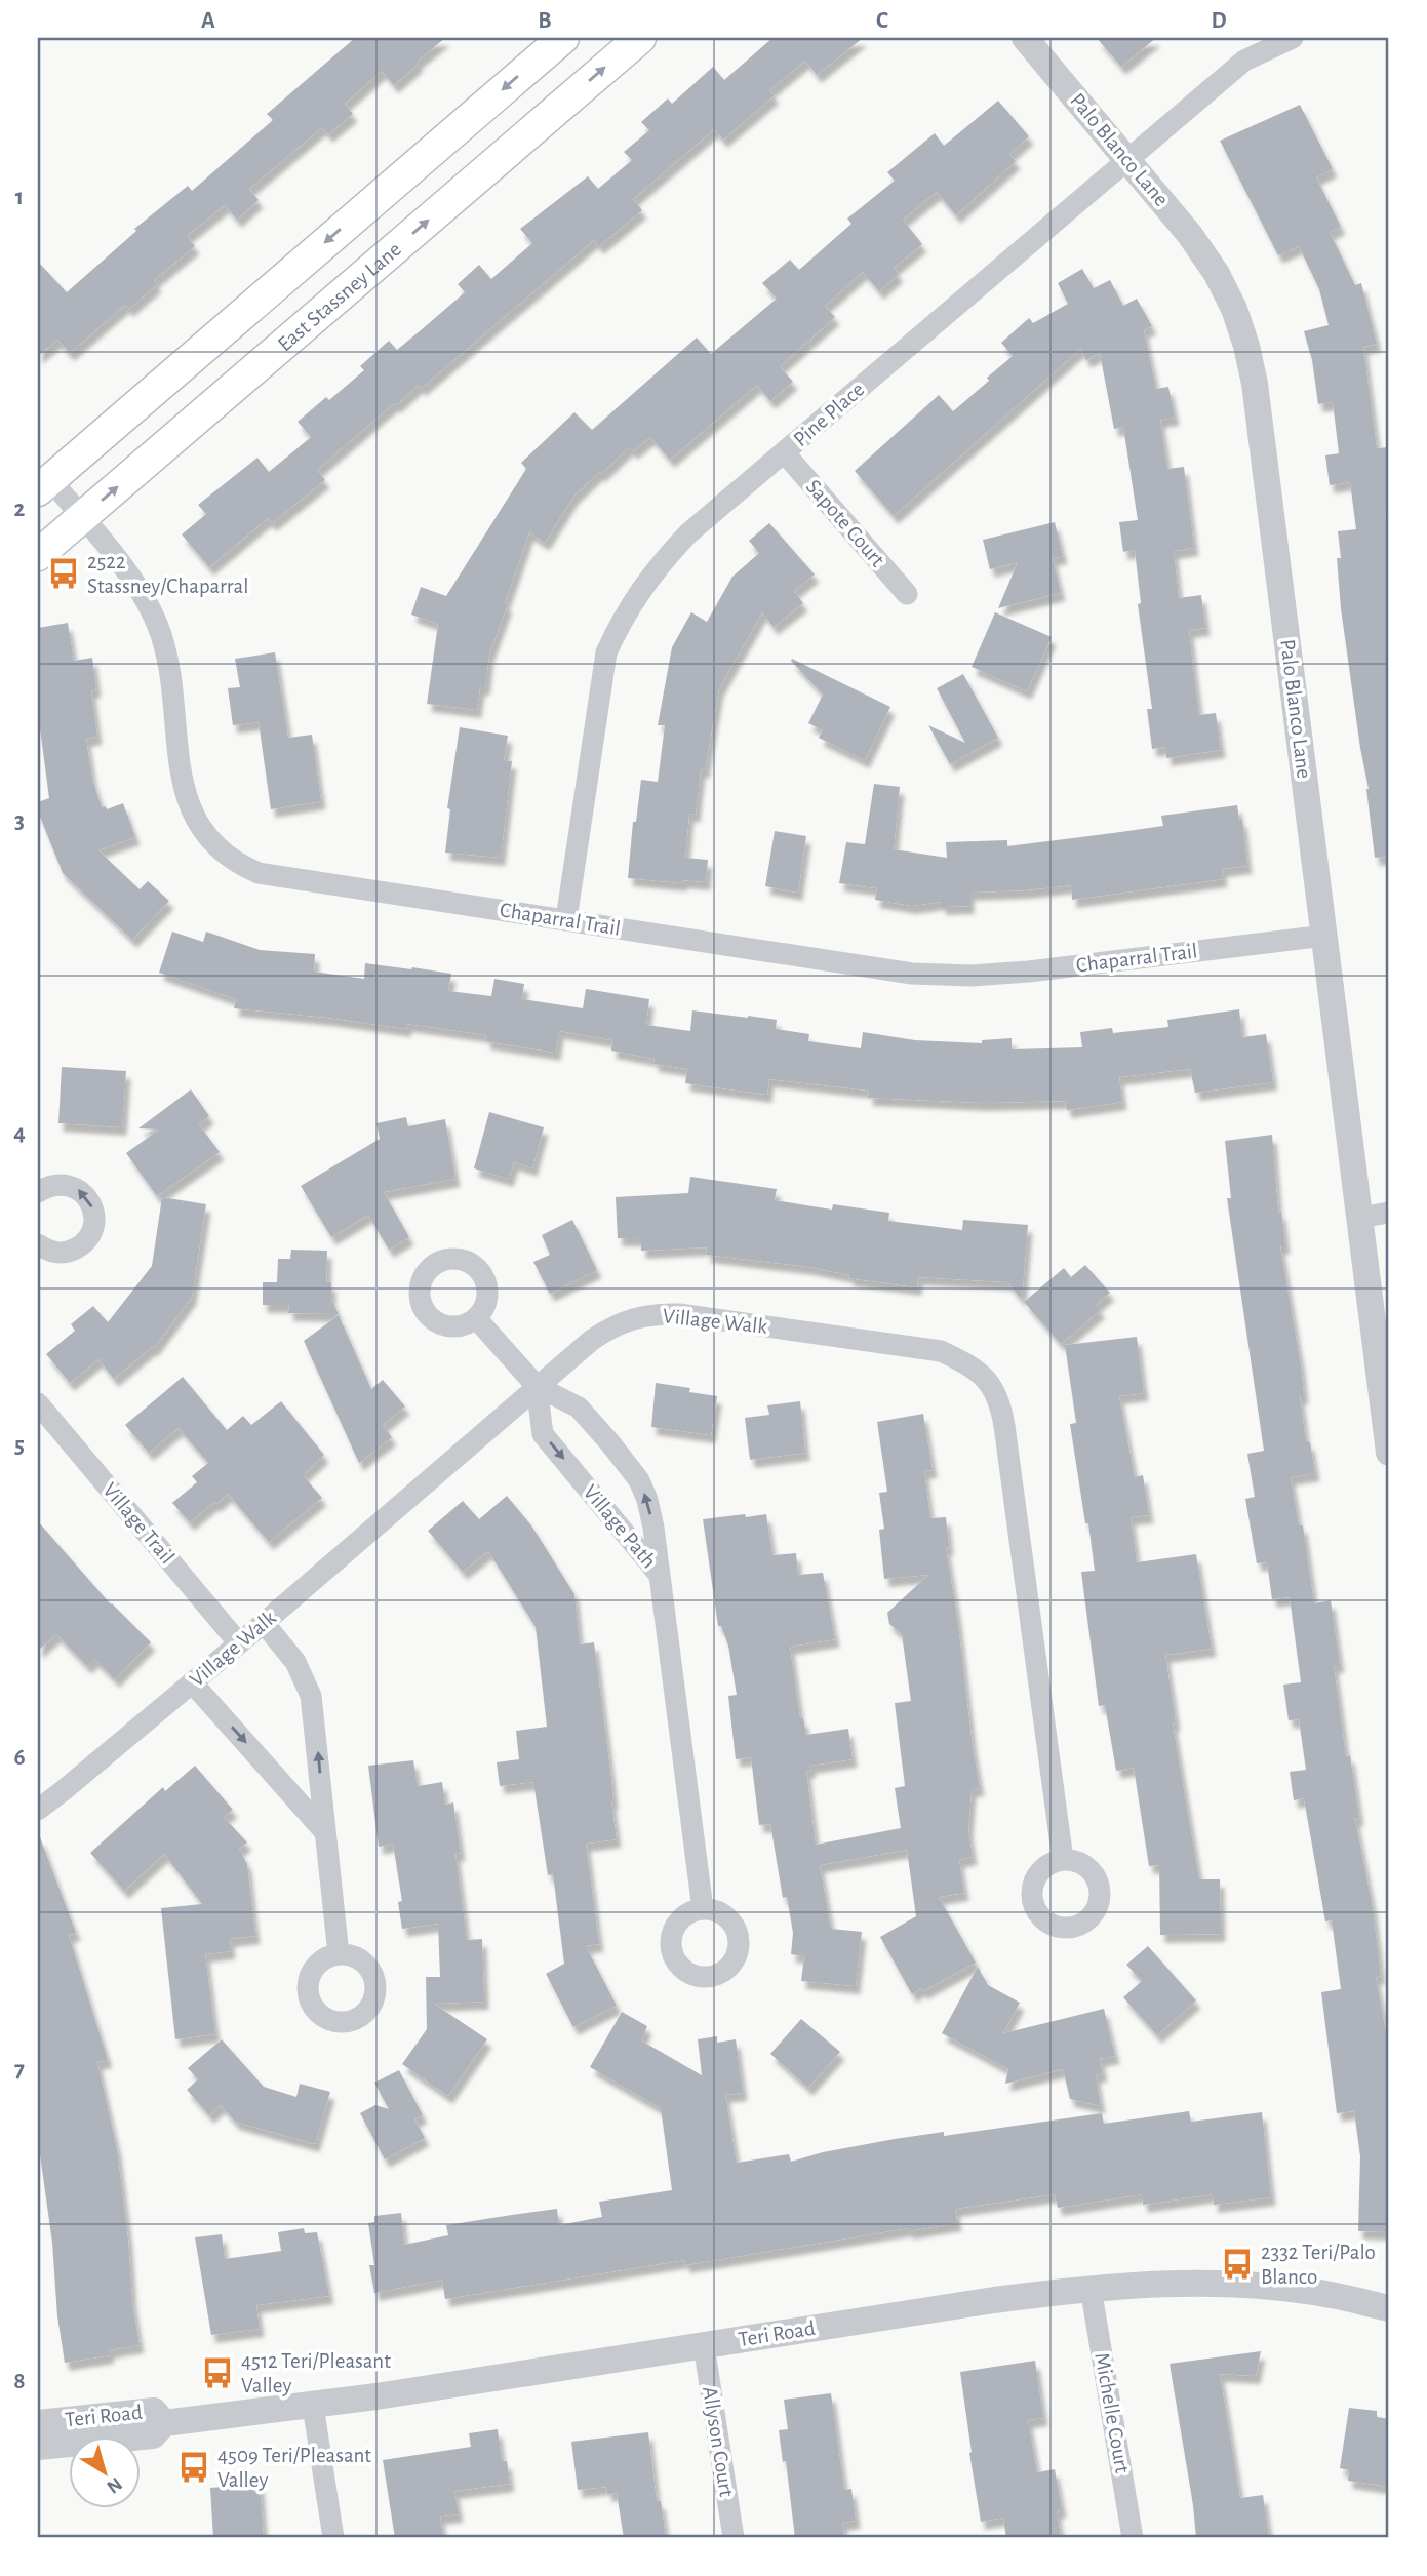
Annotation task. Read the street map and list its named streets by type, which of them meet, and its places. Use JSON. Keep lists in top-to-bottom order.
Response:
{
  "streets": {
    "main road": ["East Stassney Lane"],
    "street": [
      "Palo Blanco Lane",
      "Pine Place",
      "Sapote Court",
      "Chaparral Trail",
      "Village Walk",
      "Village Trail",
      "Village Path",
      "Teri Road",
      "Michelle Court",
      "Allyson Court"
    ]
  },
  "crossings": [
    ["Palo Blanco Lane", "Pine Place"],
    ["Palo Blanco Lane", "Chaparral Trail"],
    ["East Stassney Lane", "Chaparral Trail"],
    ["Pine Place", "Sapote Court"],
    ["Pine Place", "Chaparral Trail"],
    ["Village Walk", "Village Trail"],
    ["Village Walk", "Village Path"],
    ["Teri Road", "Michelle Court"],
    ["Teri Road", "Allyson Court"]
  ],
  "places": {
    "bus stop": [
      "2522 Stassney/Chaparral",
      "2332 Teri/Palo Blanco",
      "4512 Teri/Pleasant Valley",
      "4509 Teri/Pleasant Valley"
    ]
  },
  "north": "bottom right",
  "grid": {
    "columns": [
      "A",
      "B",
      "C",
      "D"
    ],
    "rows": [
      "1",
      "2",
      "3",
      "4",
      "5",
      "6",
      "7",
      "8"
    ]
  }
}
